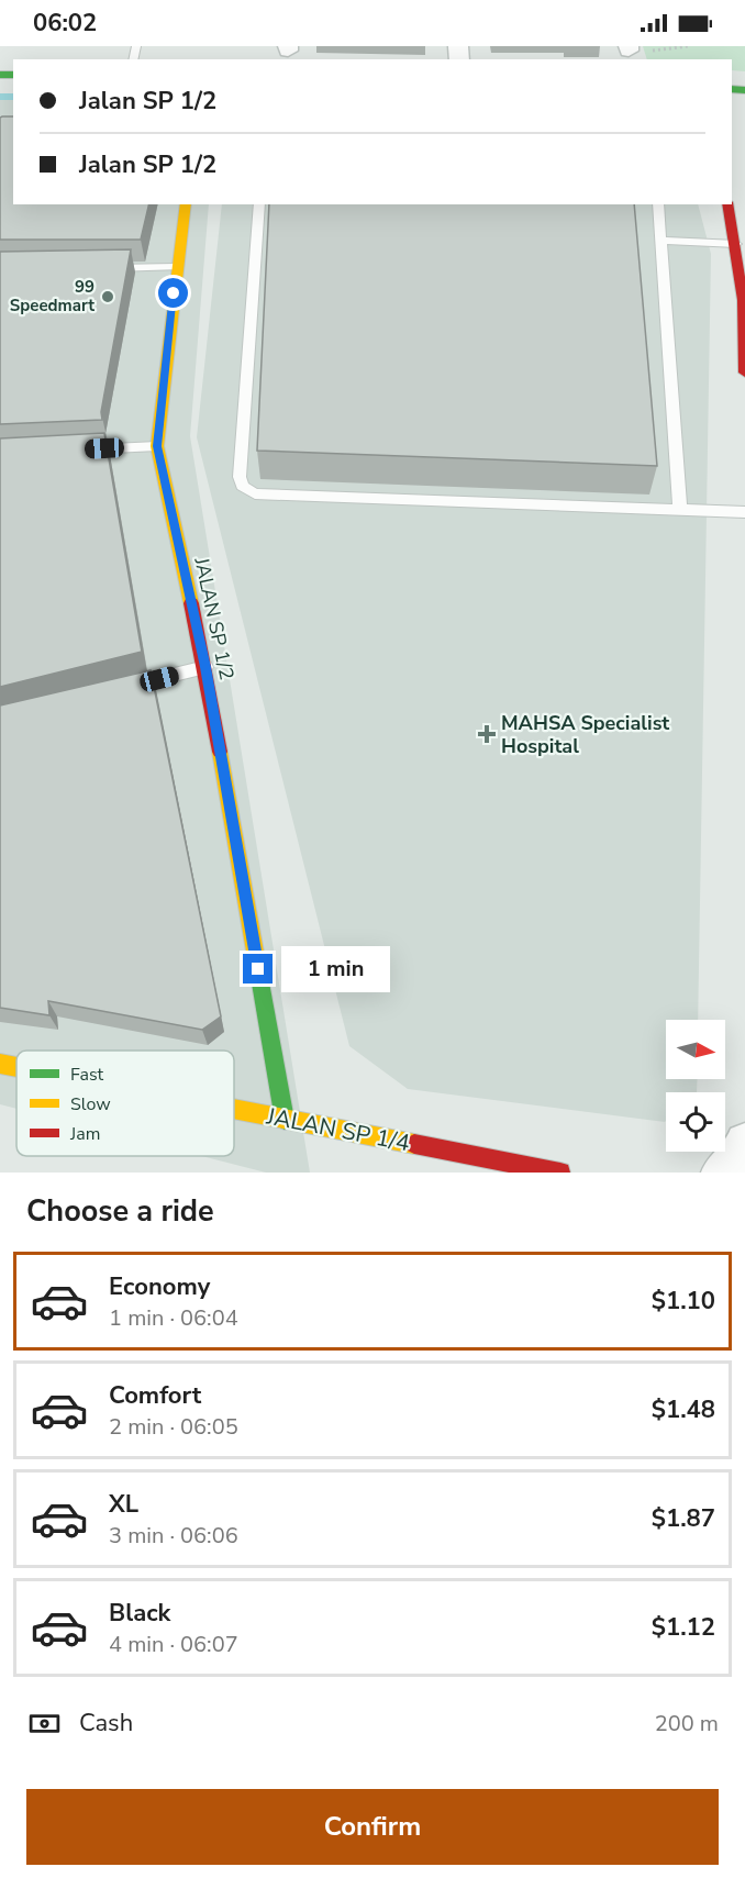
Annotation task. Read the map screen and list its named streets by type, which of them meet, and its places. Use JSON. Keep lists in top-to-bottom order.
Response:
{
  "streets": {
    "street": ["JALAN SP 1/2", "JALAN SP 1/4"]
  },
  "crossings": [
    ["JALAN SP 1/2", "JALAN SP 1/4"]
  ],
  "places": {
    "other": ["99 Speedmart"],
    "health": ["MAHSA Specialist Hospital"]
  },
  "legend": ["Fast", "Slow", "Jam"],
  "north": "right",
  "page": {
    "status": "06:02",
    "banner": ["Jalan SP 1/2", "Jalan SP 1/2"],
    "bubble": "1 min",
    "heading": "Choose a ride",
    "list": [
      {
        "name": "Economy",
        "note": "1 min · 06:04",
        "value": "$1.10"
      },
      {
        "name": "Comfort",
        "note": "2 min · 06:05",
        "value": "$1.48"
      },
      {
        "name": "XL",
        "note": "3 min · 06:06",
        "value": "$1.87"
      },
      {
        "name": "Black",
        "note": "4 min · 06:07",
        "value": "$1.12"
      }
    ],
    "pay": ["Cash", "200 m"],
    "buttons": "Confirm"
  }
}
